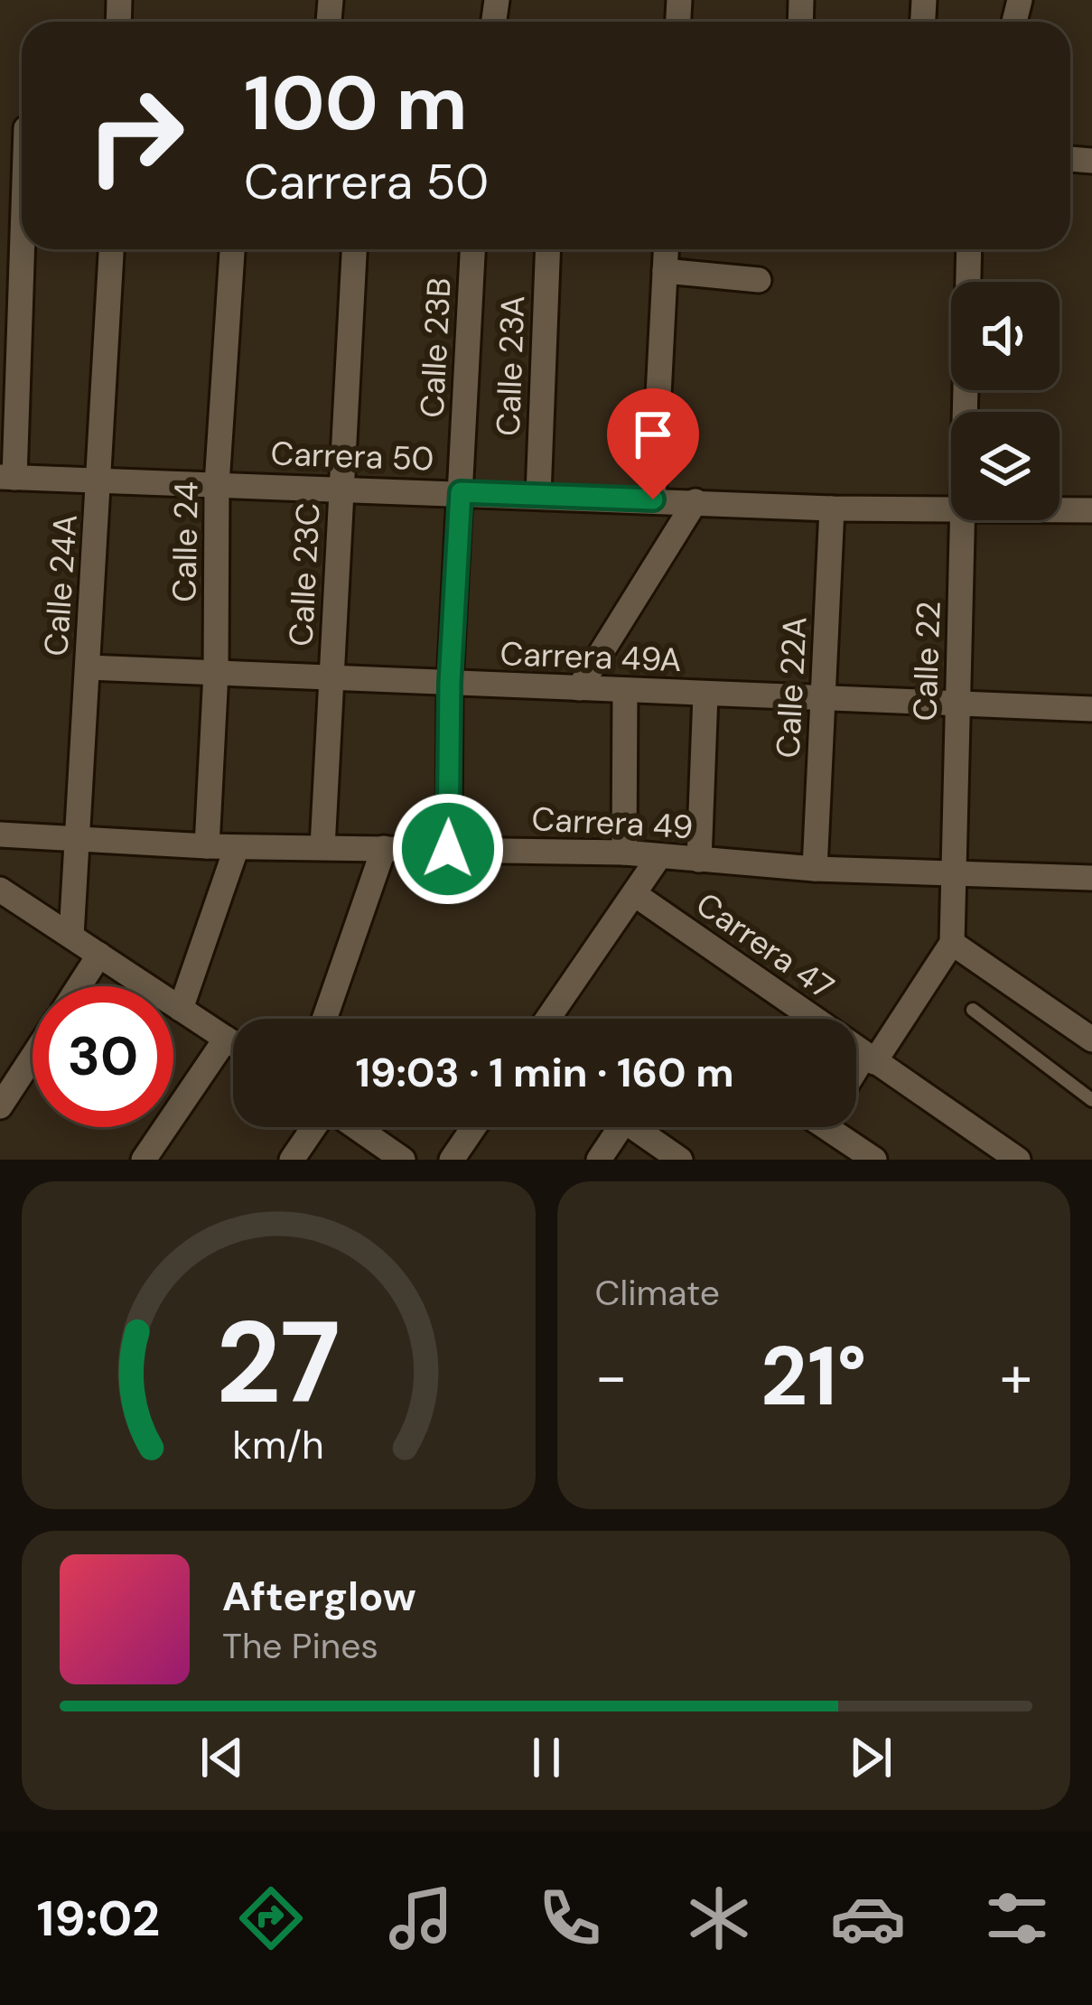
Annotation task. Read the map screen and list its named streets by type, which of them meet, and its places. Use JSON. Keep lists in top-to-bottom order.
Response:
{
  "streets": {
    "street": [
      "Calle 23B",
      "Calle 23A",
      "Carrera 50",
      "Calle 24",
      "Calle 23C",
      "Calle 24A",
      "Carrera 49A",
      "Calle 22",
      "Calle 22A",
      "Carrera 49",
      "Carrera 47"
    ]
  },
  "crossings": [
    ["Calle 23B", "Carrera 50"],
    ["Calle 23B", "Carrera 49A"],
    ["Calle 23B", "Carrera 49"],
    ["Calle 23A", "Carrera 50"],
    ["Carrera 50", "Calle 24"],
    ["Carrera 50", "Calle 23C"],
    ["Carrera 50", "Calle 24A"],
    ["Carrera 50", "Calle 22A"],
    ["Calle 24", "Carrera 49A"],
    ["Calle 24", "Carrera 49"],
    ["Calle 23C", "Carrera 49A"],
    ["Calle 23C", "Carrera 49"],
    ["Calle 24A", "Carrera 49A"],
    ["Calle 24A", "Carrera 49"],
    ["Carrera 49A", "Calle 22"],
    ["Carrera 49A", "Calle 22A"],
    ["Calle 22", "Carrera 49"],
    ["Calle 22A", "Carrera 49"]
  ],
  "page": {
    "turn": ["100 m", "Carrera 50"],
    "limit": "30",
    "trip": "19:03 · 1 min · 160 m",
    "tile": "Climate",
    "heat": ["−", "21°", "+"],
    "song": ["Afterglow", "The Pines"],
    "tabs": "19:02",
    "gauge": ["27", "km/h"]
  }
}
